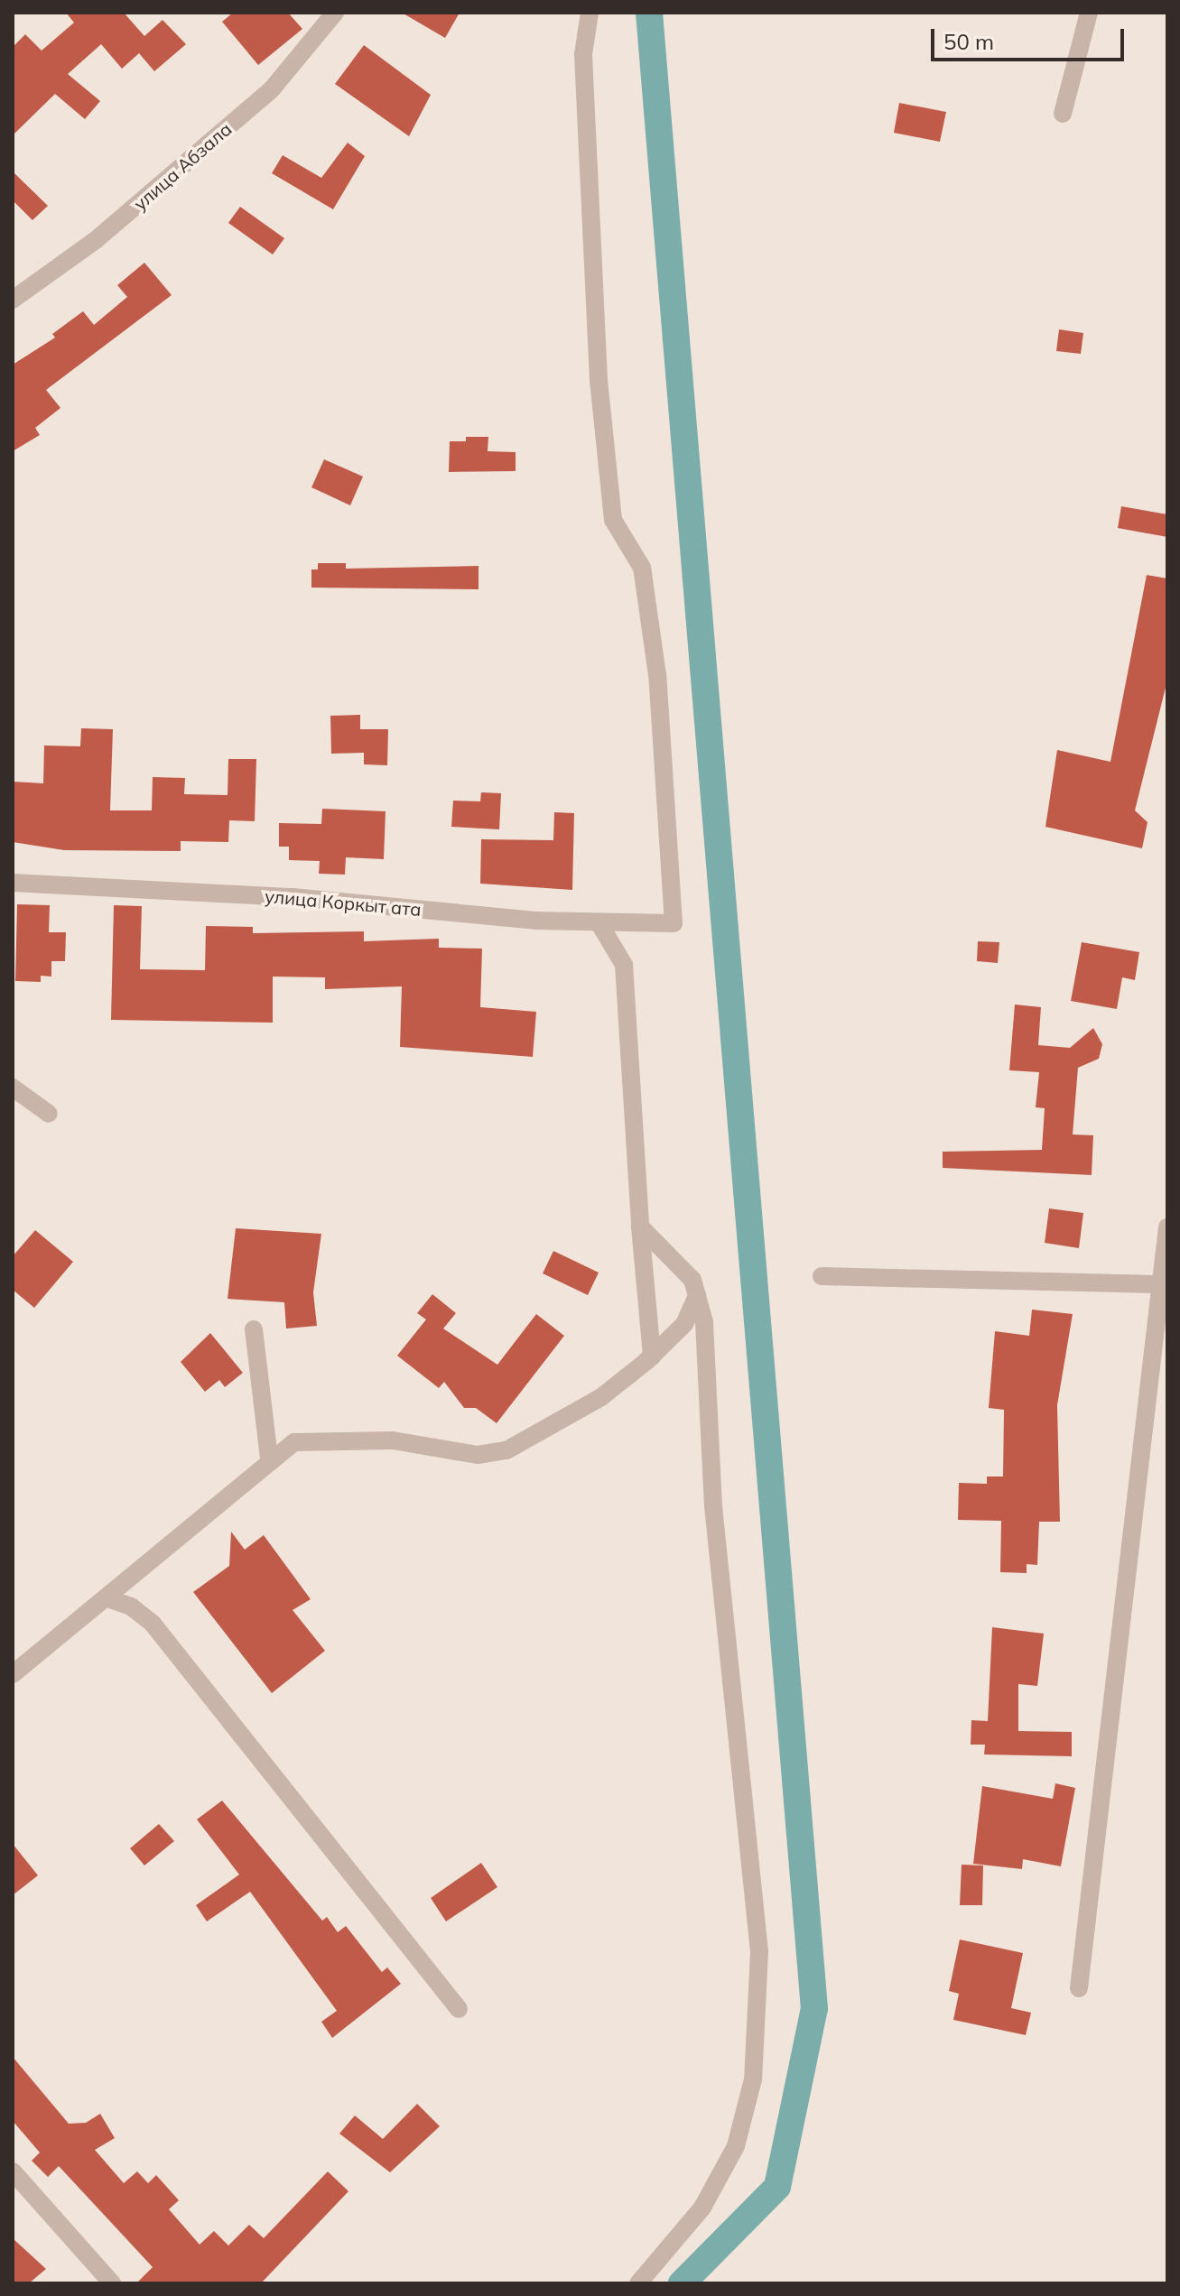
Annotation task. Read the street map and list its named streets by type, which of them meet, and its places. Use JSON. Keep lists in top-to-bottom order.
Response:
{
  "streets": {
    "street": ["улица Абзала", "улица Коркыт ата"]
  },
  "scale_bar": "50 m"
}
